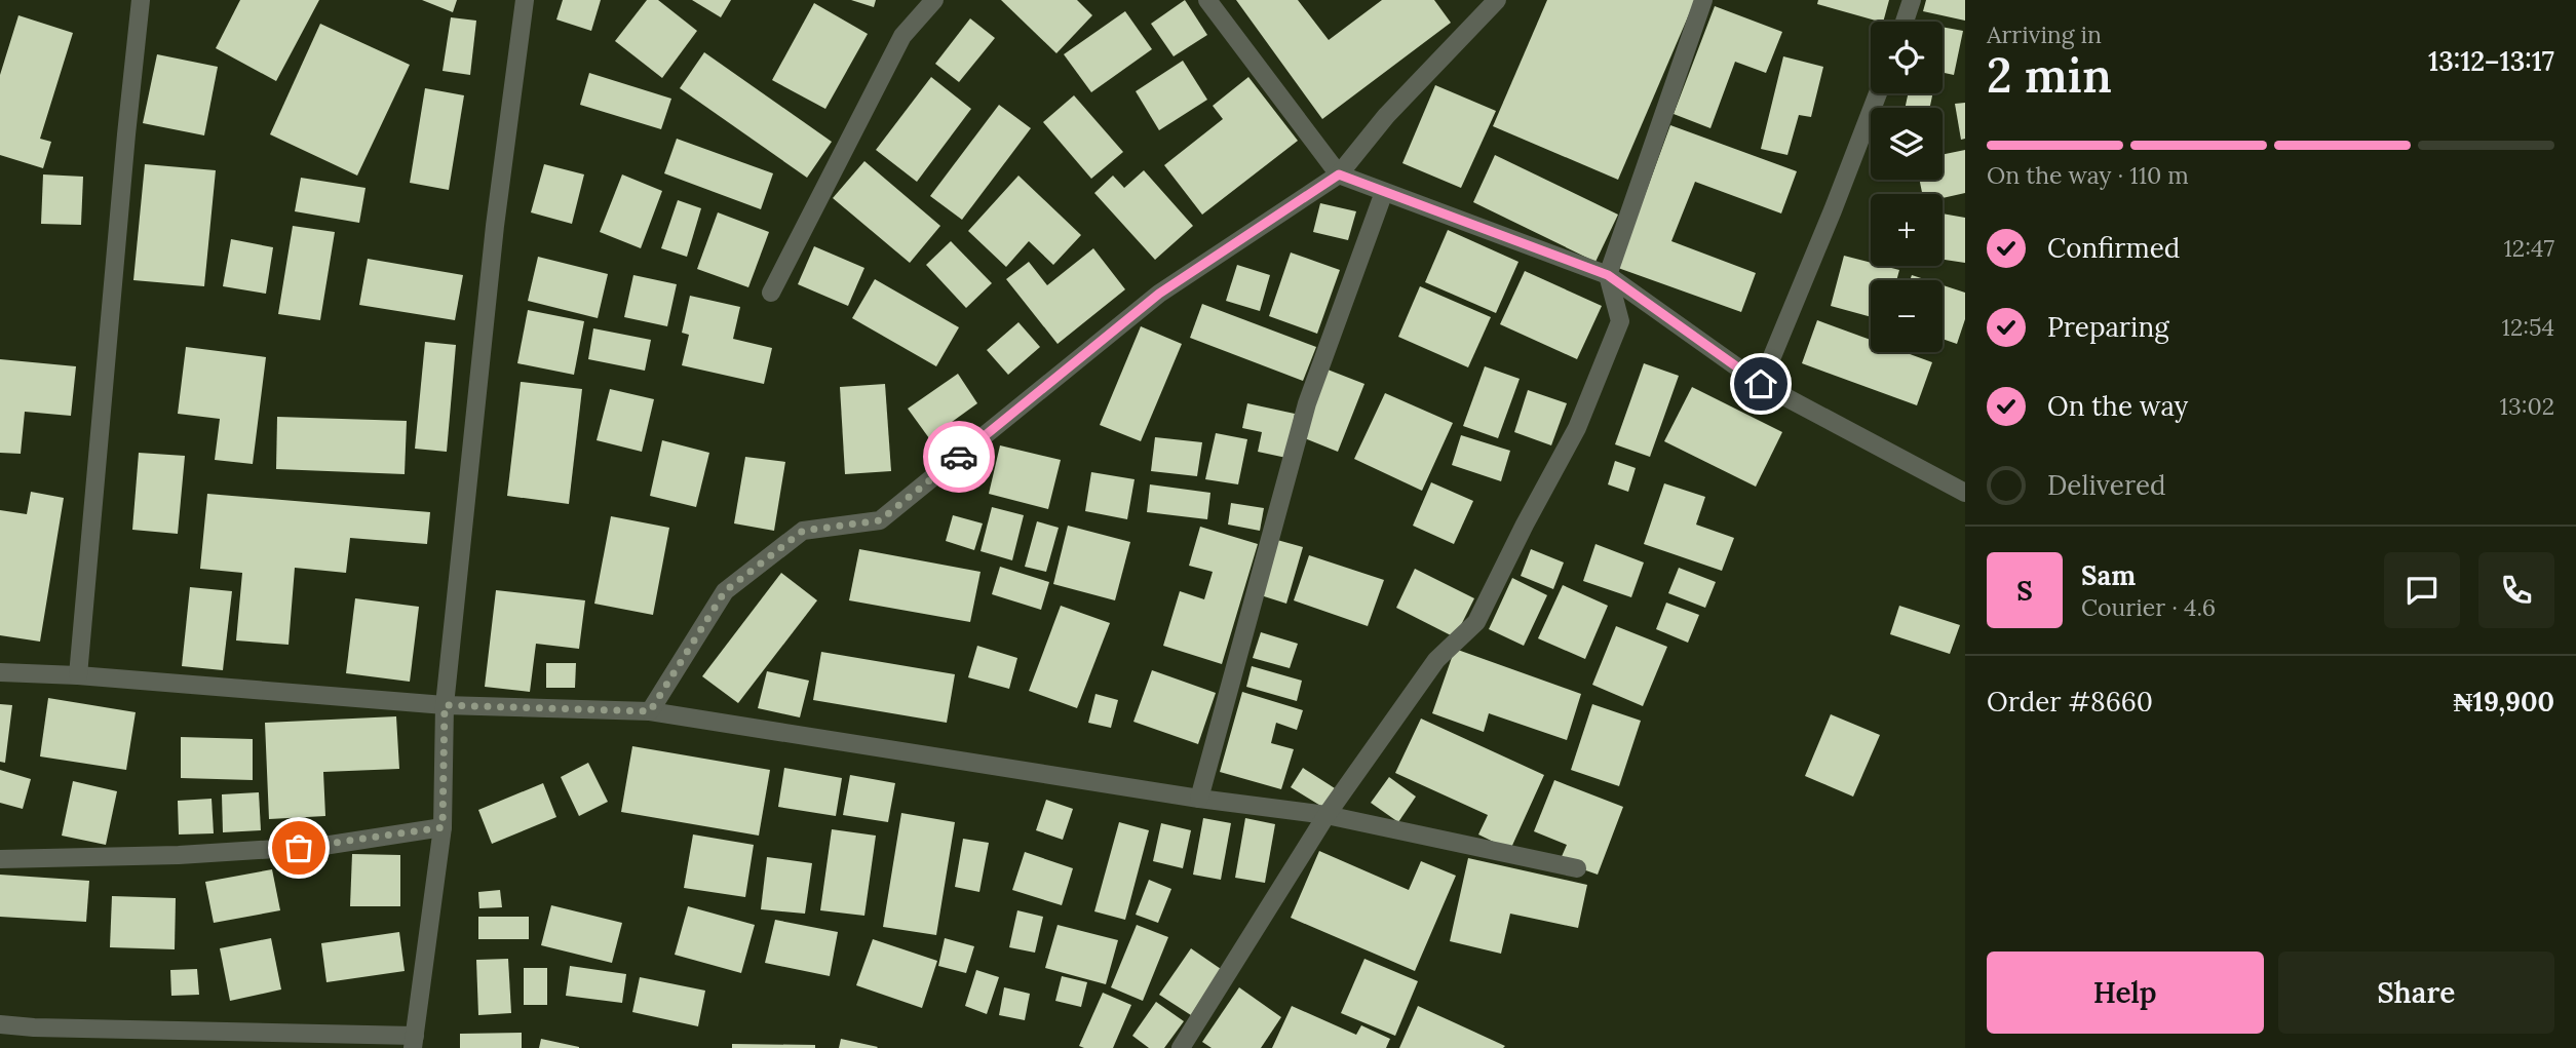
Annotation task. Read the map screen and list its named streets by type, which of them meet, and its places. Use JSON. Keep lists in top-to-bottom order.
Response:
{
  "page": {
    "heading": ["2 min", "Arriving in", "13:12–13:17"],
    "panel": [
      "Sam",
      "Courier · 4.6",
      "Order #8660",
      "₦19,900"
    ],
    "map_buttons": ["+", "−"],
    "bar": "On the way · 110 m",
    "list": [
      ["Confirmed", "12:47"],
      ["Preparing", "12:54"],
      ["On the way", "13:02"],
      "Delivered"
    ],
    "round": "S",
    "buttons": ["Help", "Share"]
  }
}
